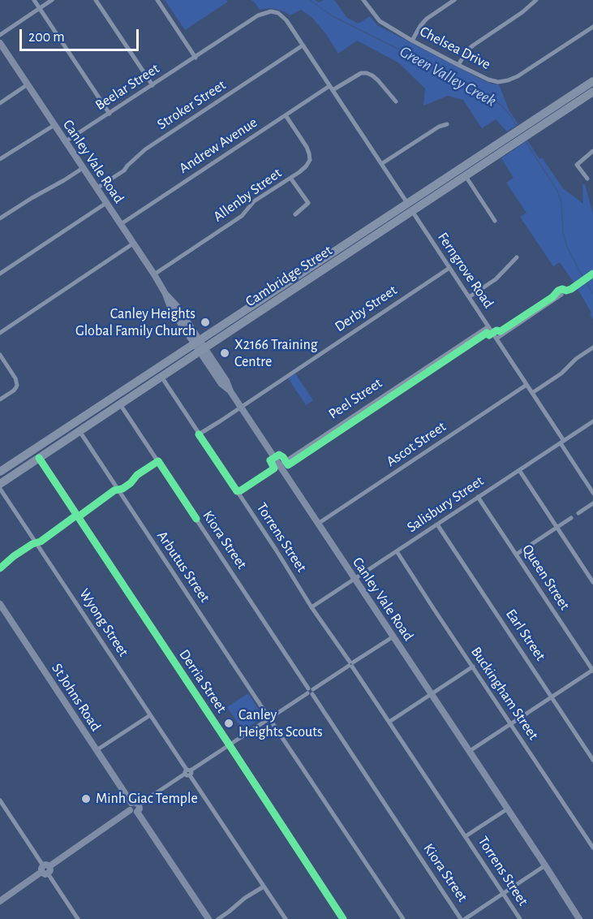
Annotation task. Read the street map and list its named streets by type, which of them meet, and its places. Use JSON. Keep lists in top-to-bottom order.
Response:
{
  "streets": {
    "highway": ["Cambridge Street"],
    "main road": ["Canley Vale Road", "St Johns Road"],
    "street": [
      "Chelsea Drive",
      "Beelar Street",
      "Stroker Street",
      "Andrew Avenue",
      "Allenby Street",
      "Ferngrove Road",
      "Derby Street",
      "Peel Street",
      "Ascot Street",
      "Salisbury Street",
      "Torrens Street",
      "Kiora Street",
      "Arbutus Street",
      "Queen Street",
      "Wyong Street",
      "Earl Street",
      "Derria Street",
      "Buckingham Street"
    ]
  },
  "crossings": [
    ["Beelar Street", "Stroker Street"],
    ["Beelar Street", "Canley Vale Road"],
    ["Stroker Street", "Canley Vale Road"],
    ["Andrew Avenue", "Canley Vale Road"],
    ["Andrew Avenue", "Allenby Street"],
    ["Canley Vale Road", "Allenby Street"],
    ["Canley Vale Road", "Cambridge Street"],
    ["Canley Vale Road", "Derby Street"],
    ["Canley Vale Road", "Peel Street"],
    ["Canley Vale Road", "Ascot Street"],
    ["Canley Vale Road", "Salisbury Street"],
    ["Ferngrove Road", "Cambridge Street"],
    ["Ferngrove Road", "Derby Street"],
    ["Ferngrove Road", "Peel Street"],
    ["Ferngrove Road", "Ascot Street"],
    ["Ferngrove Road", "Salisbury Street"],
    ["Cambridge Street", "Torrens Street"],
    ["Cambridge Street", "Kiora Street"],
    ["Cambridge Street", "Arbutus Street"],
    ["Cambridge Street", "Derria Street"],
    ["Derby Street", "Torrens Street"],
    ["Peel Street", "Torrens Street"],
    ["Salisbury Street", "Torrens Street"],
    ["Salisbury Street", "Queen Street"],
    ["Salisbury Street", "Earl Street"],
    ["Salisbury Street", "Buckingham Street"]
  ],
  "water": ["Green Valley Creek"],
  "places": [
    "Canley Heights Global Family Church",
    "X2166 Training Centre",
    "Canley Heights Scouts",
    "Minh Giac Temple"
  ],
  "scale_bar": "200 m"
}
